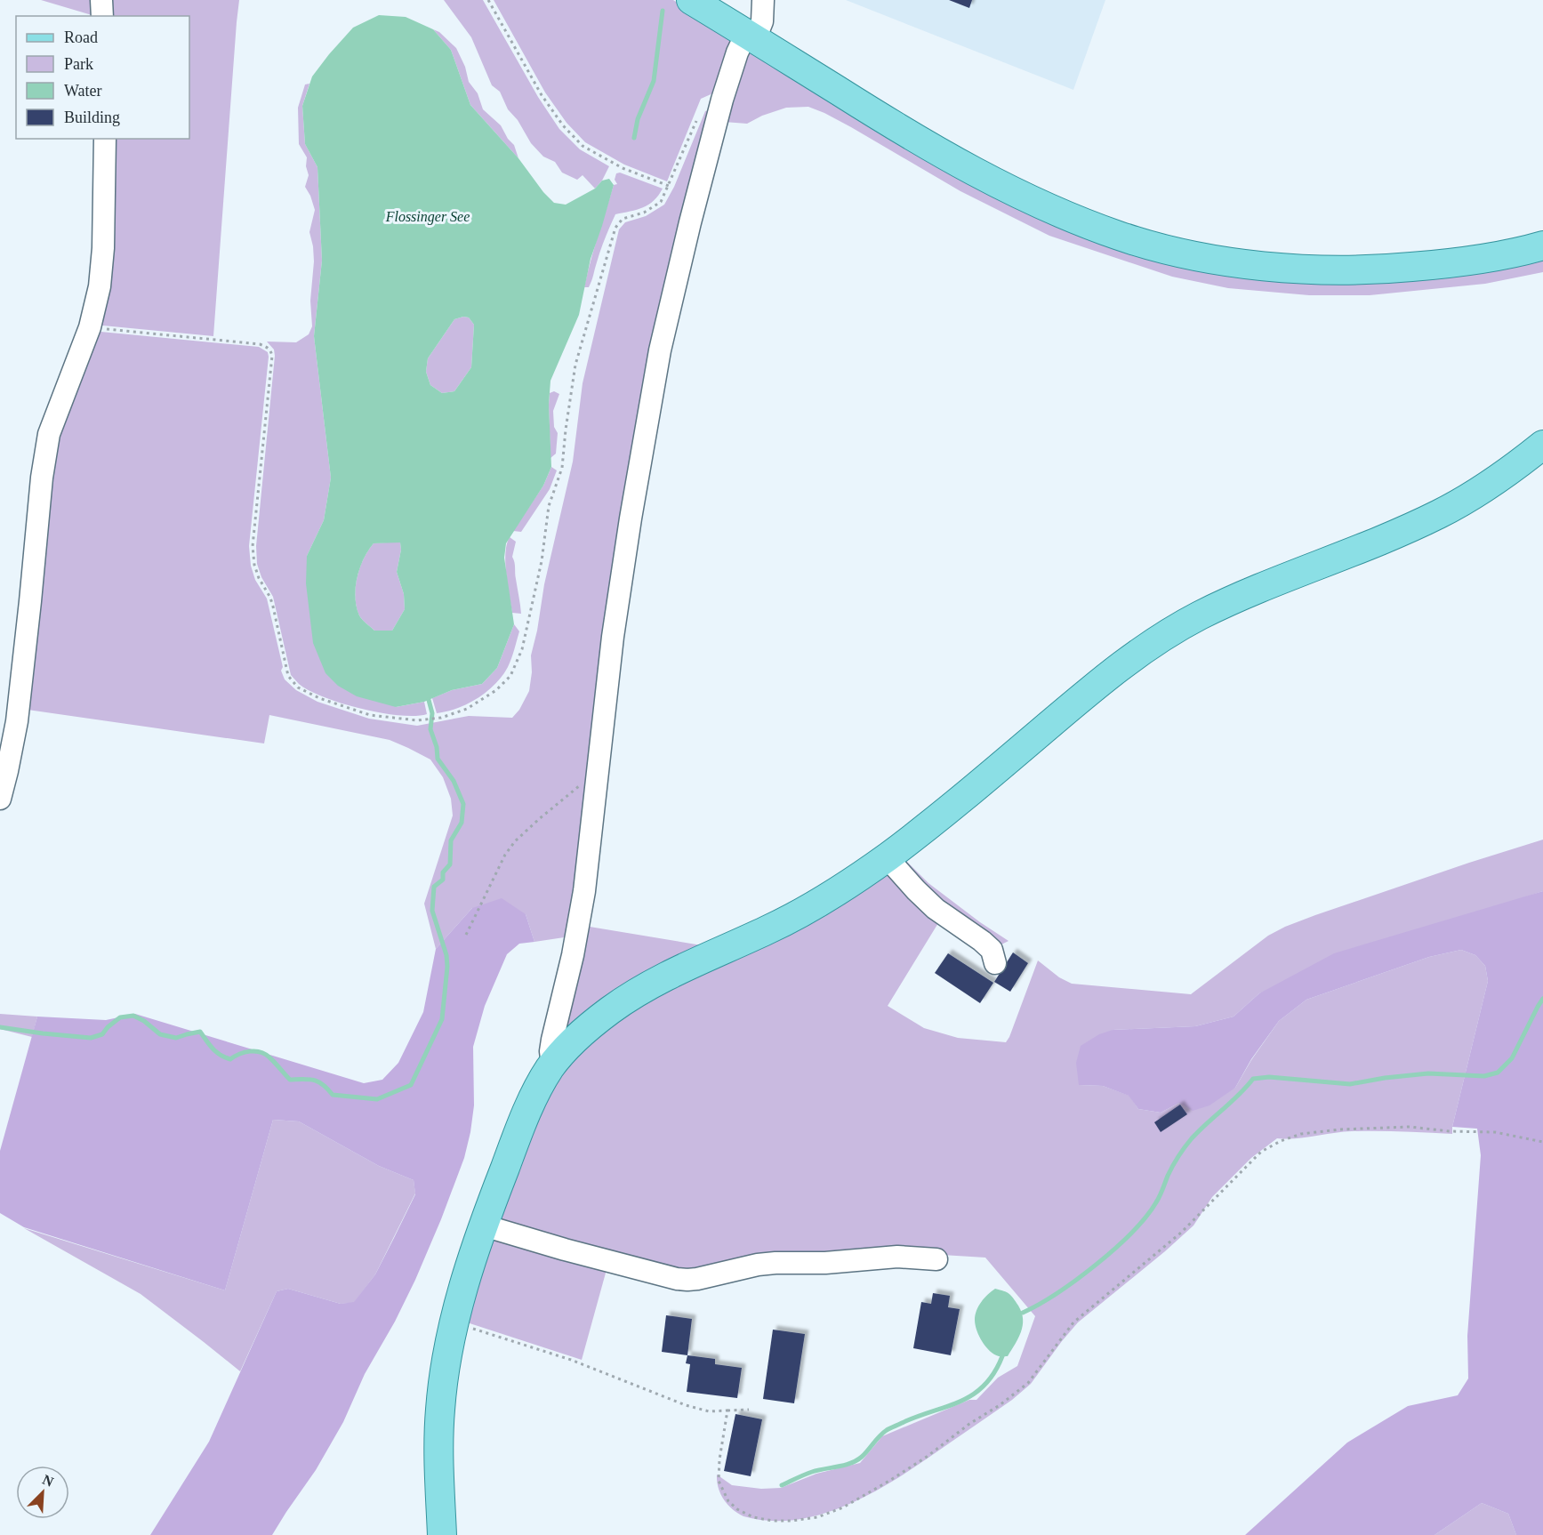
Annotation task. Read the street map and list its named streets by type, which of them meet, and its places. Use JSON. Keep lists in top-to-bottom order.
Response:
{
  "water": ["Flossinger See"],
  "legend": [
    "Road",
    "Park",
    "Water",
    "Building"
  ],
  "north": "top right"
}
